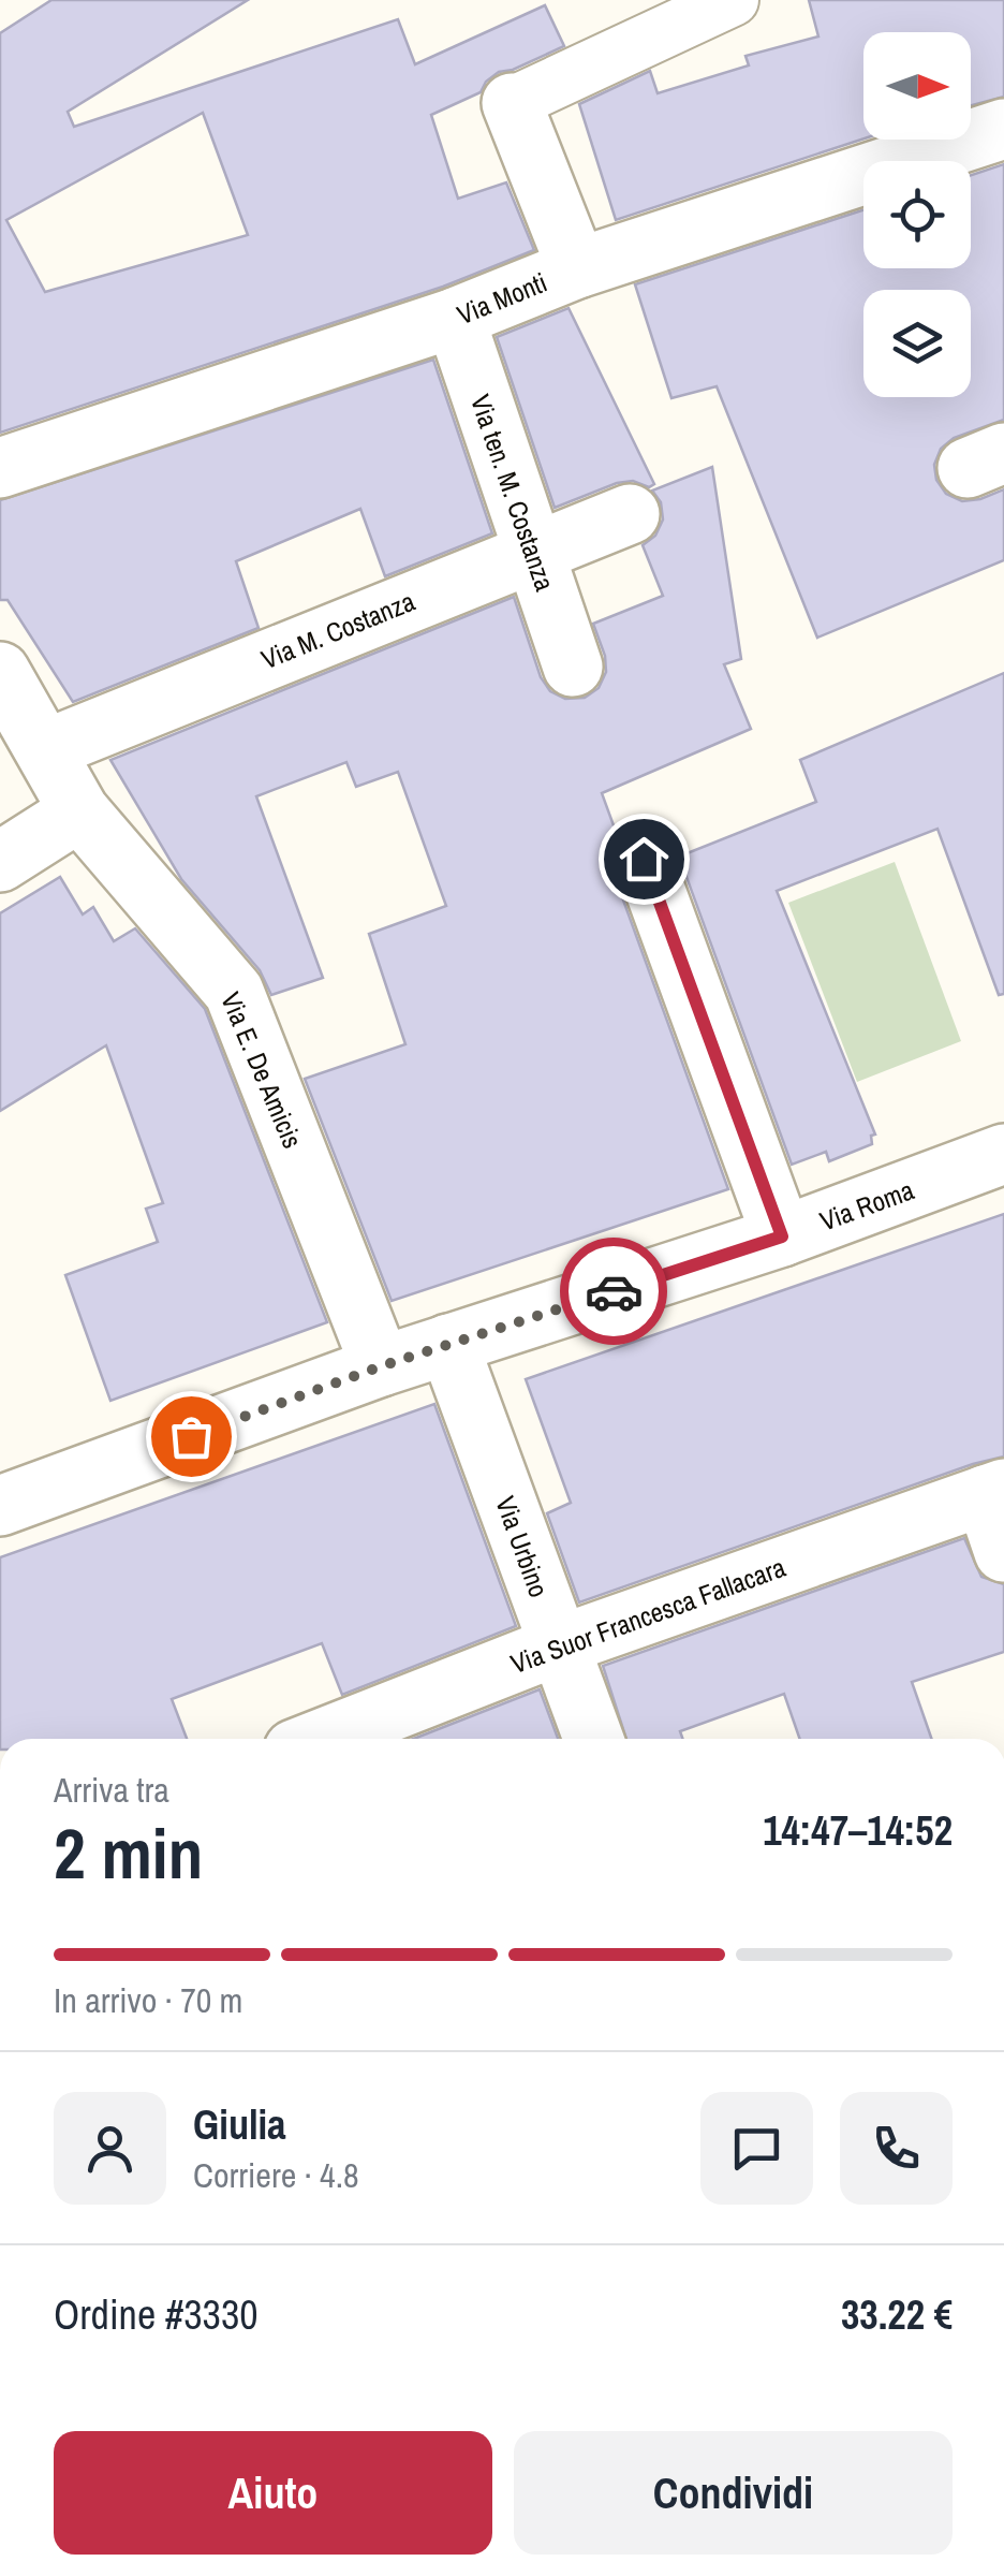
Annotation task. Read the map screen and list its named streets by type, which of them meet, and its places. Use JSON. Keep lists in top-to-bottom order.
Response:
{
  "streets": {
    "street": [
      "Via Monti",
      "Via ten. M. Costanza",
      "Via M. Costanza",
      "Via E. De Amicis",
      "Via Roma",
      "Via Urbino",
      "Via Suor Francesca Fallacara"
    ]
  },
  "crossings": [
    ["Via Monti", "Via ten. M. Costanza"],
    ["Via ten. M. Costanza", "Via M. Costanza"],
    ["Via M. Costanza", "Via E. De Amicis"],
    ["Via E. De Amicis", "Via Roma"],
    ["Via Roma", "Via Urbino"],
    ["Via Urbino", "Via Suor Francesca Fallacara"]
  ],
  "north": "right",
  "page": {
    "heading": ["2 min", "Arriva tra", "14:47–14:52"],
    "panel": [
      "Giulia",
      "Corriere · 4.8",
      "Ordine #3330",
      "33.22 €"
    ],
    "bar": "In arrivo · 70 m",
    "buttons": ["Aiuto", "Condividi"]
  }
}
